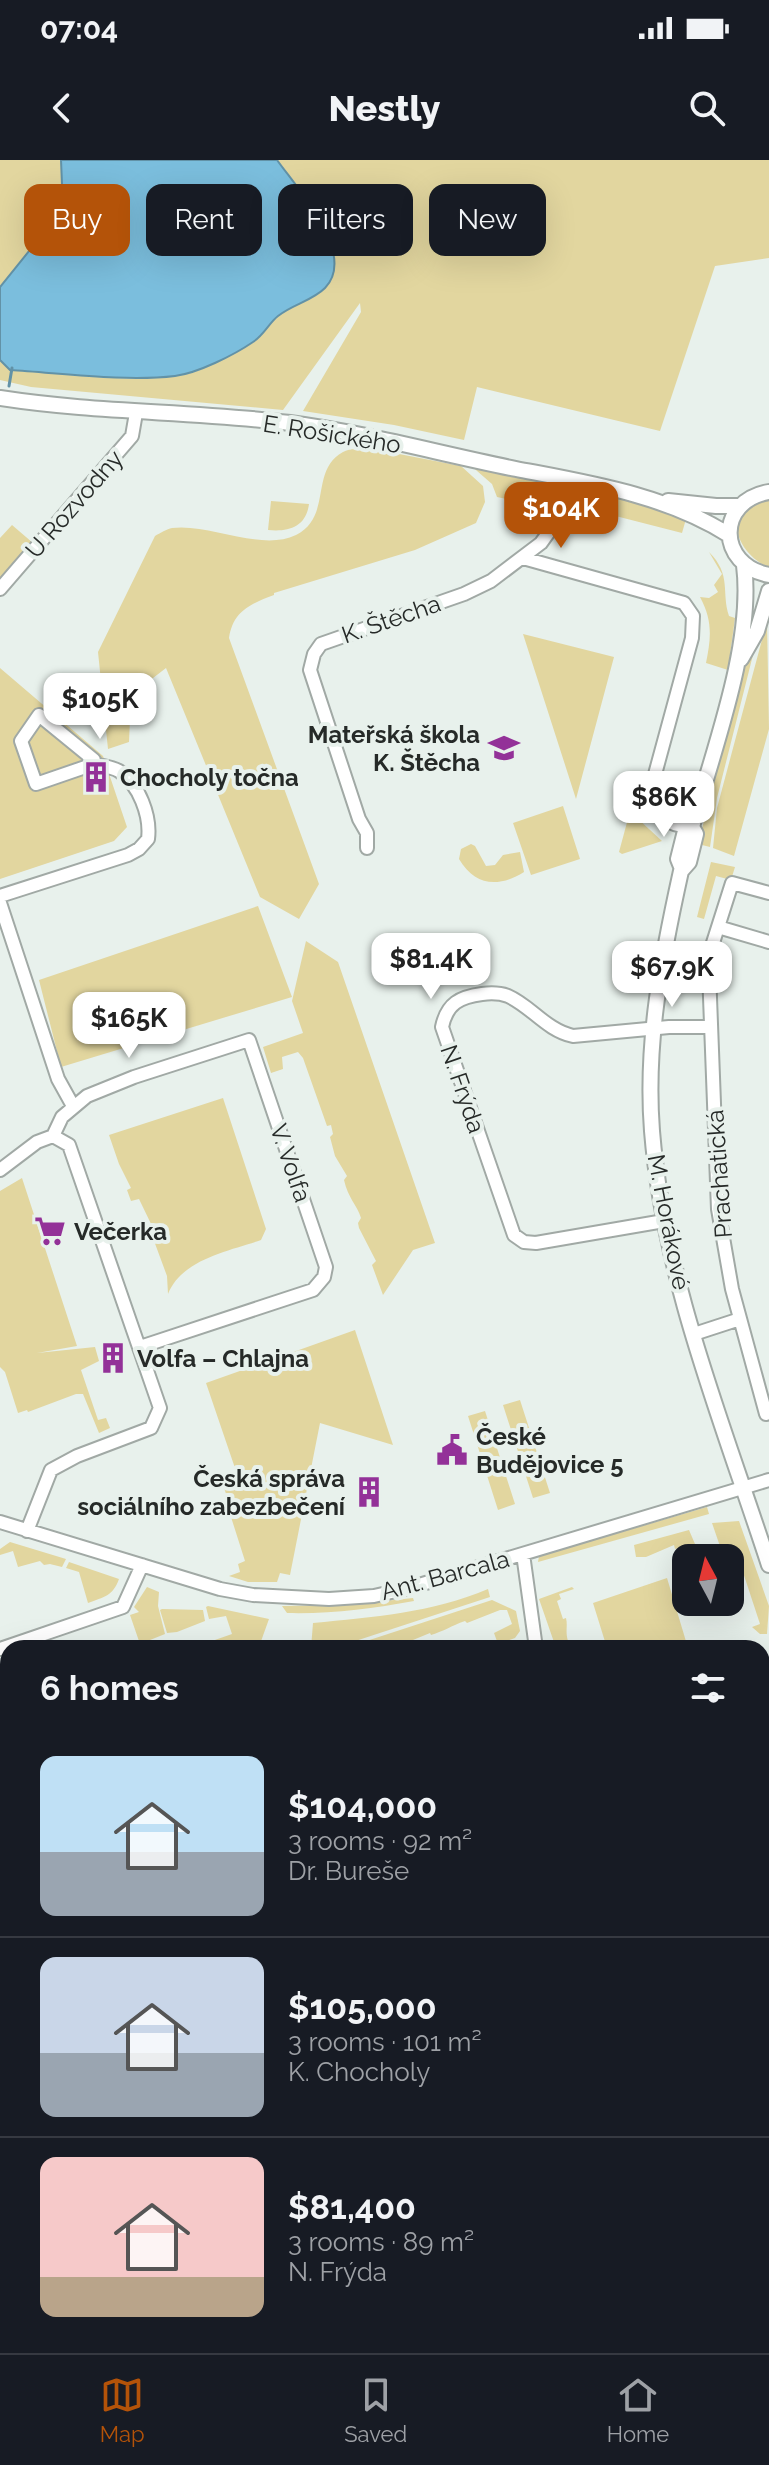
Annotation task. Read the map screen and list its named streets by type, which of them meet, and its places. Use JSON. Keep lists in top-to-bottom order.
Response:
{
  "streets": {
    "street": [
      "E. Rošického",
      "U Rozvodny",
      "K. Štěcha",
      "N. Frýda",
      "V. Volfa",
      "Prachatická",
      "M. Horákové",
      "Ant. Barcala"
    ]
  },
  "crossings": [
    ["E. Rošického", "U Rozvodny"],
    ["E. Rošického", "K. Štěcha"],
    ["N. Frýda", "M. Horákové"],
    ["M. Horákové", "Ant. Barcala"]
  ],
  "places": {
    "school or university": ["Mateřská škola K. Štěcha"],
    "building": ["Chocholy točna", "Volfa – Chlajna", "Česká správa sociálního zabezbečení"],
    "supermarket": ["Večerka"],
    "public building": ["České Budějovice 5"]
  },
  "north": "top",
  "page": {
    "status": "07:04",
    "header": "Nestly",
    "chip": [
      "Buy",
      "Rent",
      "Filters",
      "New"
    ],
    "price": [
      "$104K",
      "$105K",
      "$86K",
      "$81.4K",
      "$67.9K",
      "$165K"
    ],
    "heading": "6 homes",
    "list": [
      {
        "name": "$104,000",
        "note": "3 rooms · 92 m² · Dr. Bureše"
      },
      {
        "name": "$105,000",
        "note": "3 rooms · 101 m² · K. Chocholy"
      },
      {
        "name": "$81,400",
        "note": "3 rooms · 89 m² · N. Frýda"
      }
    ],
    "tabs": ["Map", "Saved", "Home"]
  }
}
